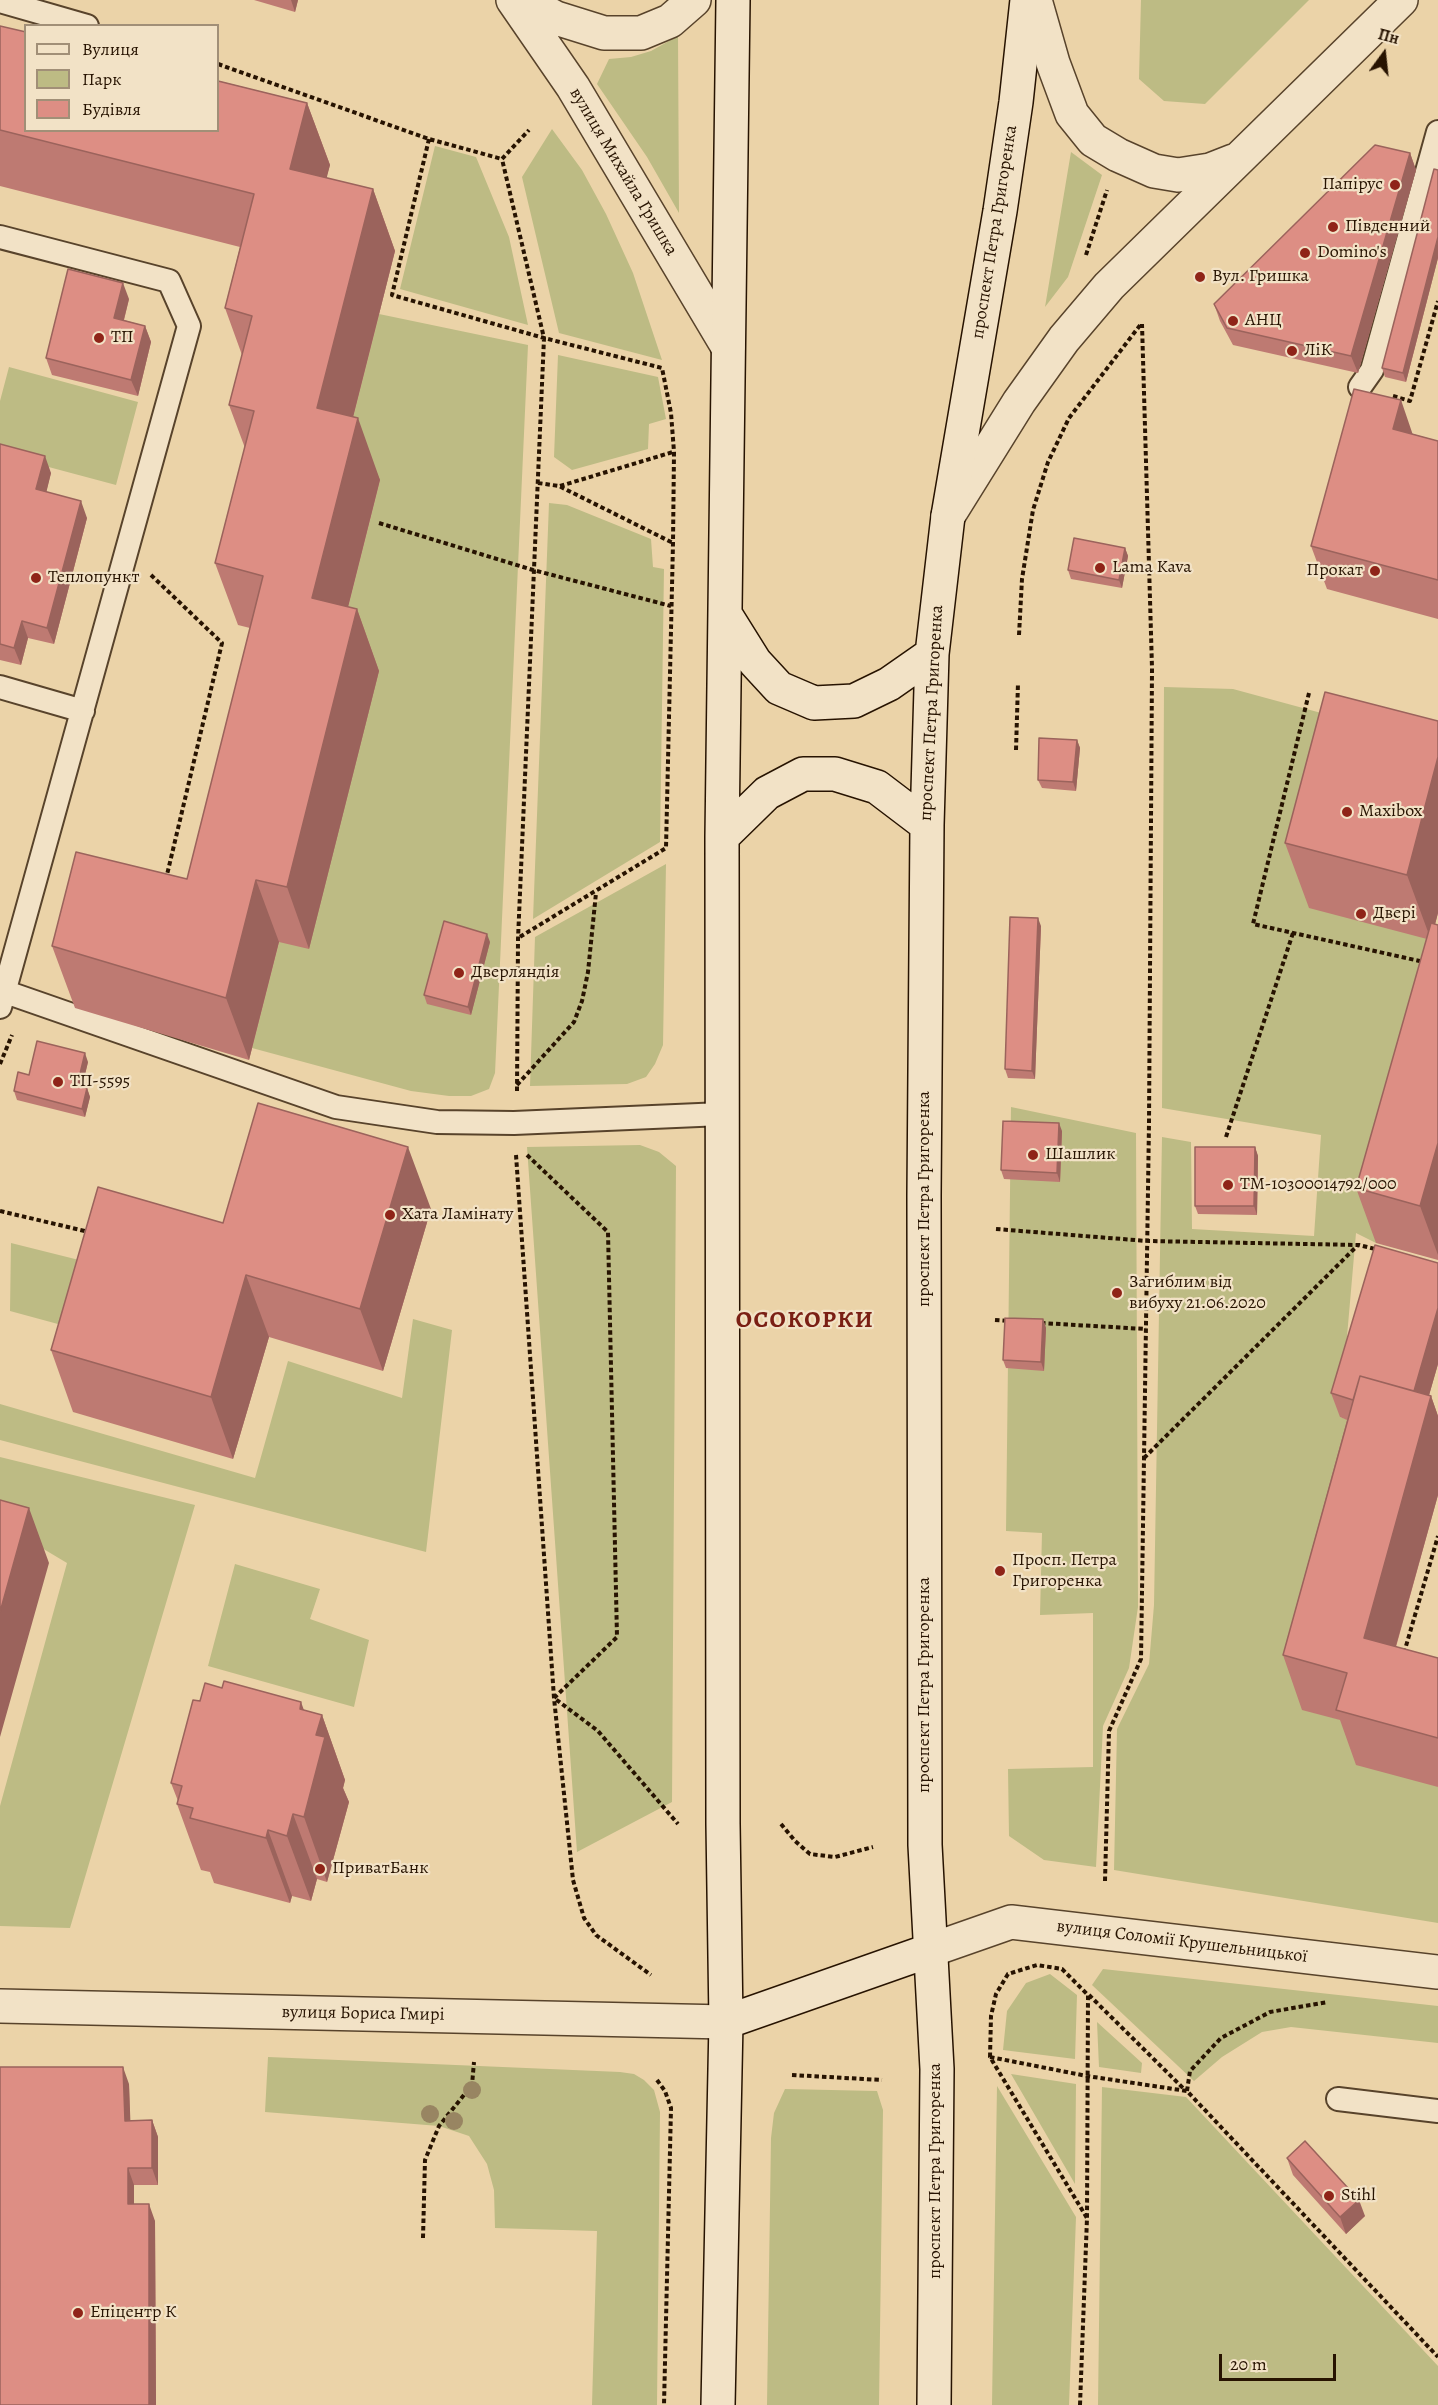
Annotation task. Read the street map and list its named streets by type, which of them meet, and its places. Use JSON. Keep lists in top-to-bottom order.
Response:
{
  "streets": {
    "street": [
      "вулиця Михайла Гришка",
      "проспект Петра Григоренка",
      "вулиця Соломії Крушельницької",
      "вулиця Бориса Гмирі"
    ]
  },
  "crossings": [
    ["проспект Петра Григоренка", "вулиця Соломії Крушельницької"],
    ["вулиця Соломії Крушельницької", "вулиця Бориса Гмирі"]
  ],
  "districts": ["ОСОКОРКИ"],
  "places": [
    "Папірус",
    "Південний",
    "Domino's",
    "Вул. Гришка",
    "АНЦ",
    "ТП",
    "ЛіК",
    "Lama Kava",
    "Прокат",
    "Теплопункт",
    "Maxibox",
    "Двері",
    "Дверляндія",
    "ТП-5595",
    "Шашлик",
    "ТМ-10300014792/000",
    "Хата Ламінату",
    "Загиблим від вибуху 21.06.2020",
    "Просп. Петра Григоренка",
    "ПриватБанк",
    "Stihl",
    "Епіцентр К"
  ],
  "legend": ["Вулиця", "Парк", "Будівля"],
  "scale_bar": "20 m",
  "north": "top"
}
